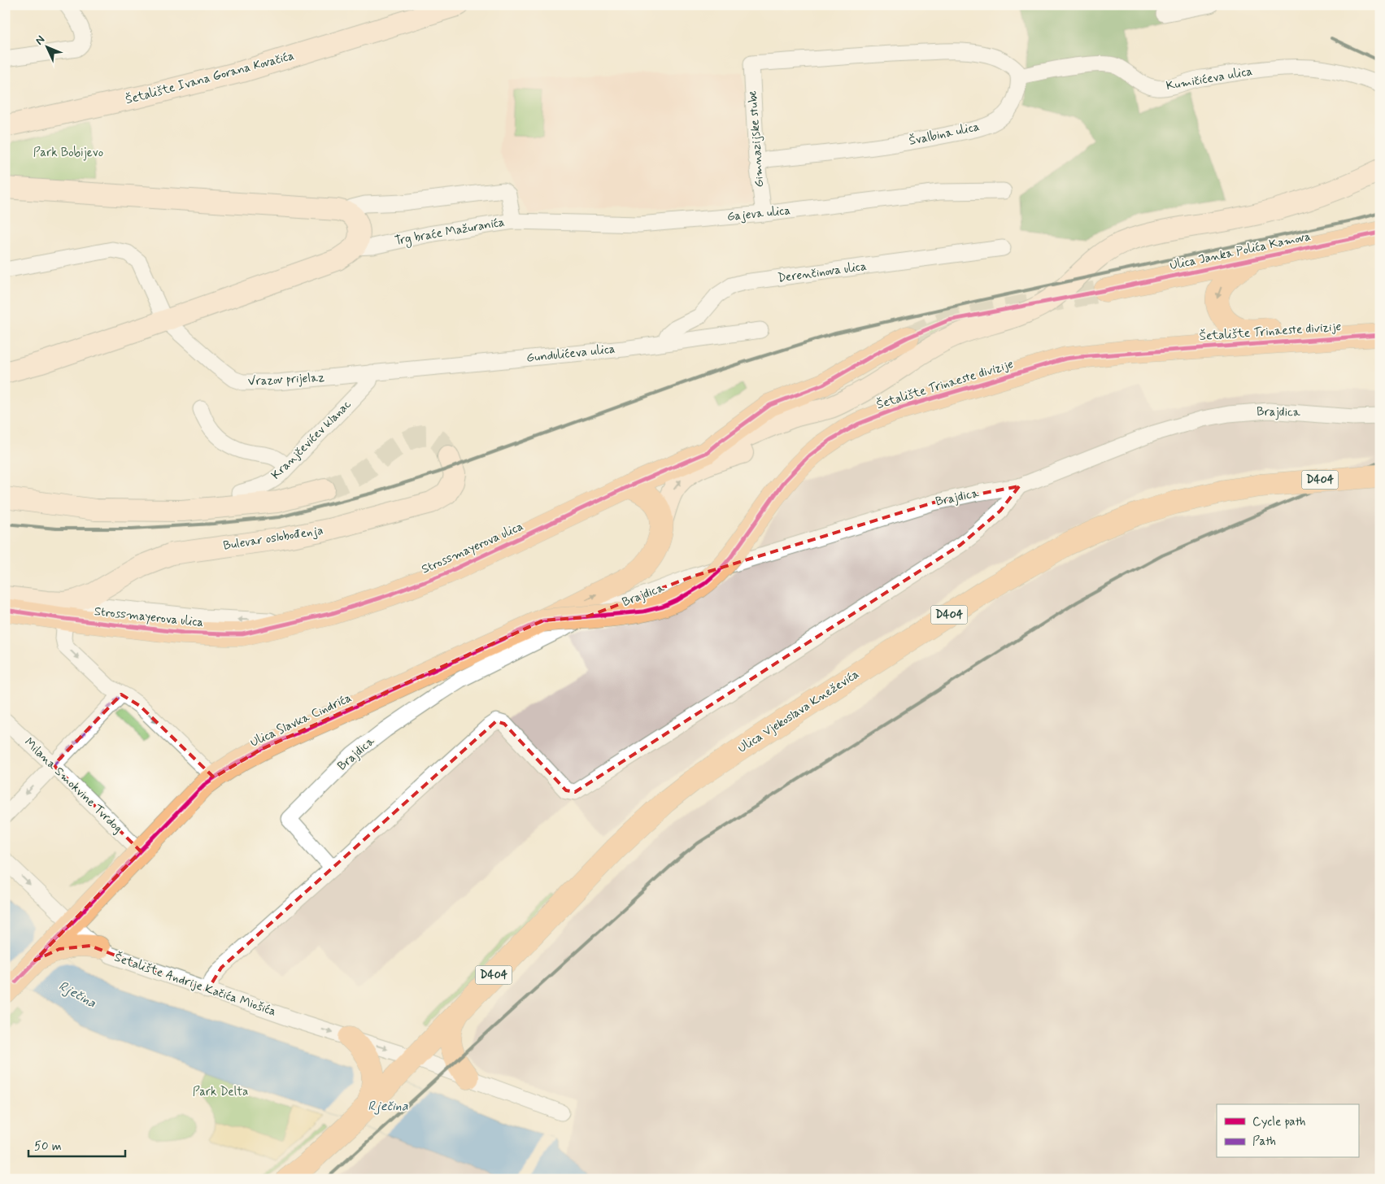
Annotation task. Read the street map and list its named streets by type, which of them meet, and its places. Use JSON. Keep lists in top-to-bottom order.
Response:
{
  "streets": {
    "main road": [
      "Ulica Janka Polića Kamova",
      "Šetalište Trinaeste divizije",
      "D404",
      "Strossmayerova ulica",
      "Ulica Vjekoslava Kneževića",
      "Ulica Slavka Cindrića"
    ],
    "street": [
      "Šetalište Ivana Gorana Kovačića",
      "Kumičićeva ulica",
      "Švalbina ulica",
      "Gimnazijske stube",
      "Gajeva ulica",
      "Trg braće Mažuranića",
      "Derenčinova ulica",
      "Gundulićeva ulica",
      "Vrazov prijelaz",
      "Brajdica",
      "Kranjčevićev klanac",
      "Bulevar oslobođenja",
      "Milana Smokvine Tvrdog",
      "Šetalište Andrije Kačića Miošića"
    ]
  },
  "crossings": [
    ["Kumičićeva ulica", "Švalbina ulica"],
    ["Kumičićeva ulica", "Gimnazijske stube"],
    ["Švalbina ulica", "Gimnazijske stube"],
    ["Gimnazijske stube", "Gajeva ulica"],
    ["Gajeva ulica", "Trg braće Mažuranića"],
    ["Derenčinova ulica", "Gundulićeva ulica"],
    ["Šetalište Trinaeste divizije", "Ulica Slavka Cindrića"],
    ["Gundulićeva ulica", "Vrazov prijelaz"],
    ["Gundulićeva ulica", "Kranjčevićev klanac"],
    ["Vrazov prijelaz", "Kranjčevićev klanac"],
    ["D404", "Ulica Vjekoslava Kneževića"],
    ["D404", "Šetalište Andrije Kačića Miošića"],
    ["Bulevar oslobođenja", "Strossmayerova ulica"],
    ["Ulica Vjekoslava Kneževića", "Šetalište Andrije Kačića Miošića"],
    ["Ulica Slavka Cindrića", "Milana Smokvine Tvrdog"],
    ["Ulica Slavka Cindrića", "Šetalište Andrije Kačića Miošića"]
  ],
  "one_way": ["Šetalište Andrije Kačića Miošića"],
  "water": ["Rječina"],
  "parks": ["Park Bobijevo", "Park Delta"],
  "legend": ["Cycle path", "Path"],
  "scale_bar": "50 m",
  "north": "top left"
}
